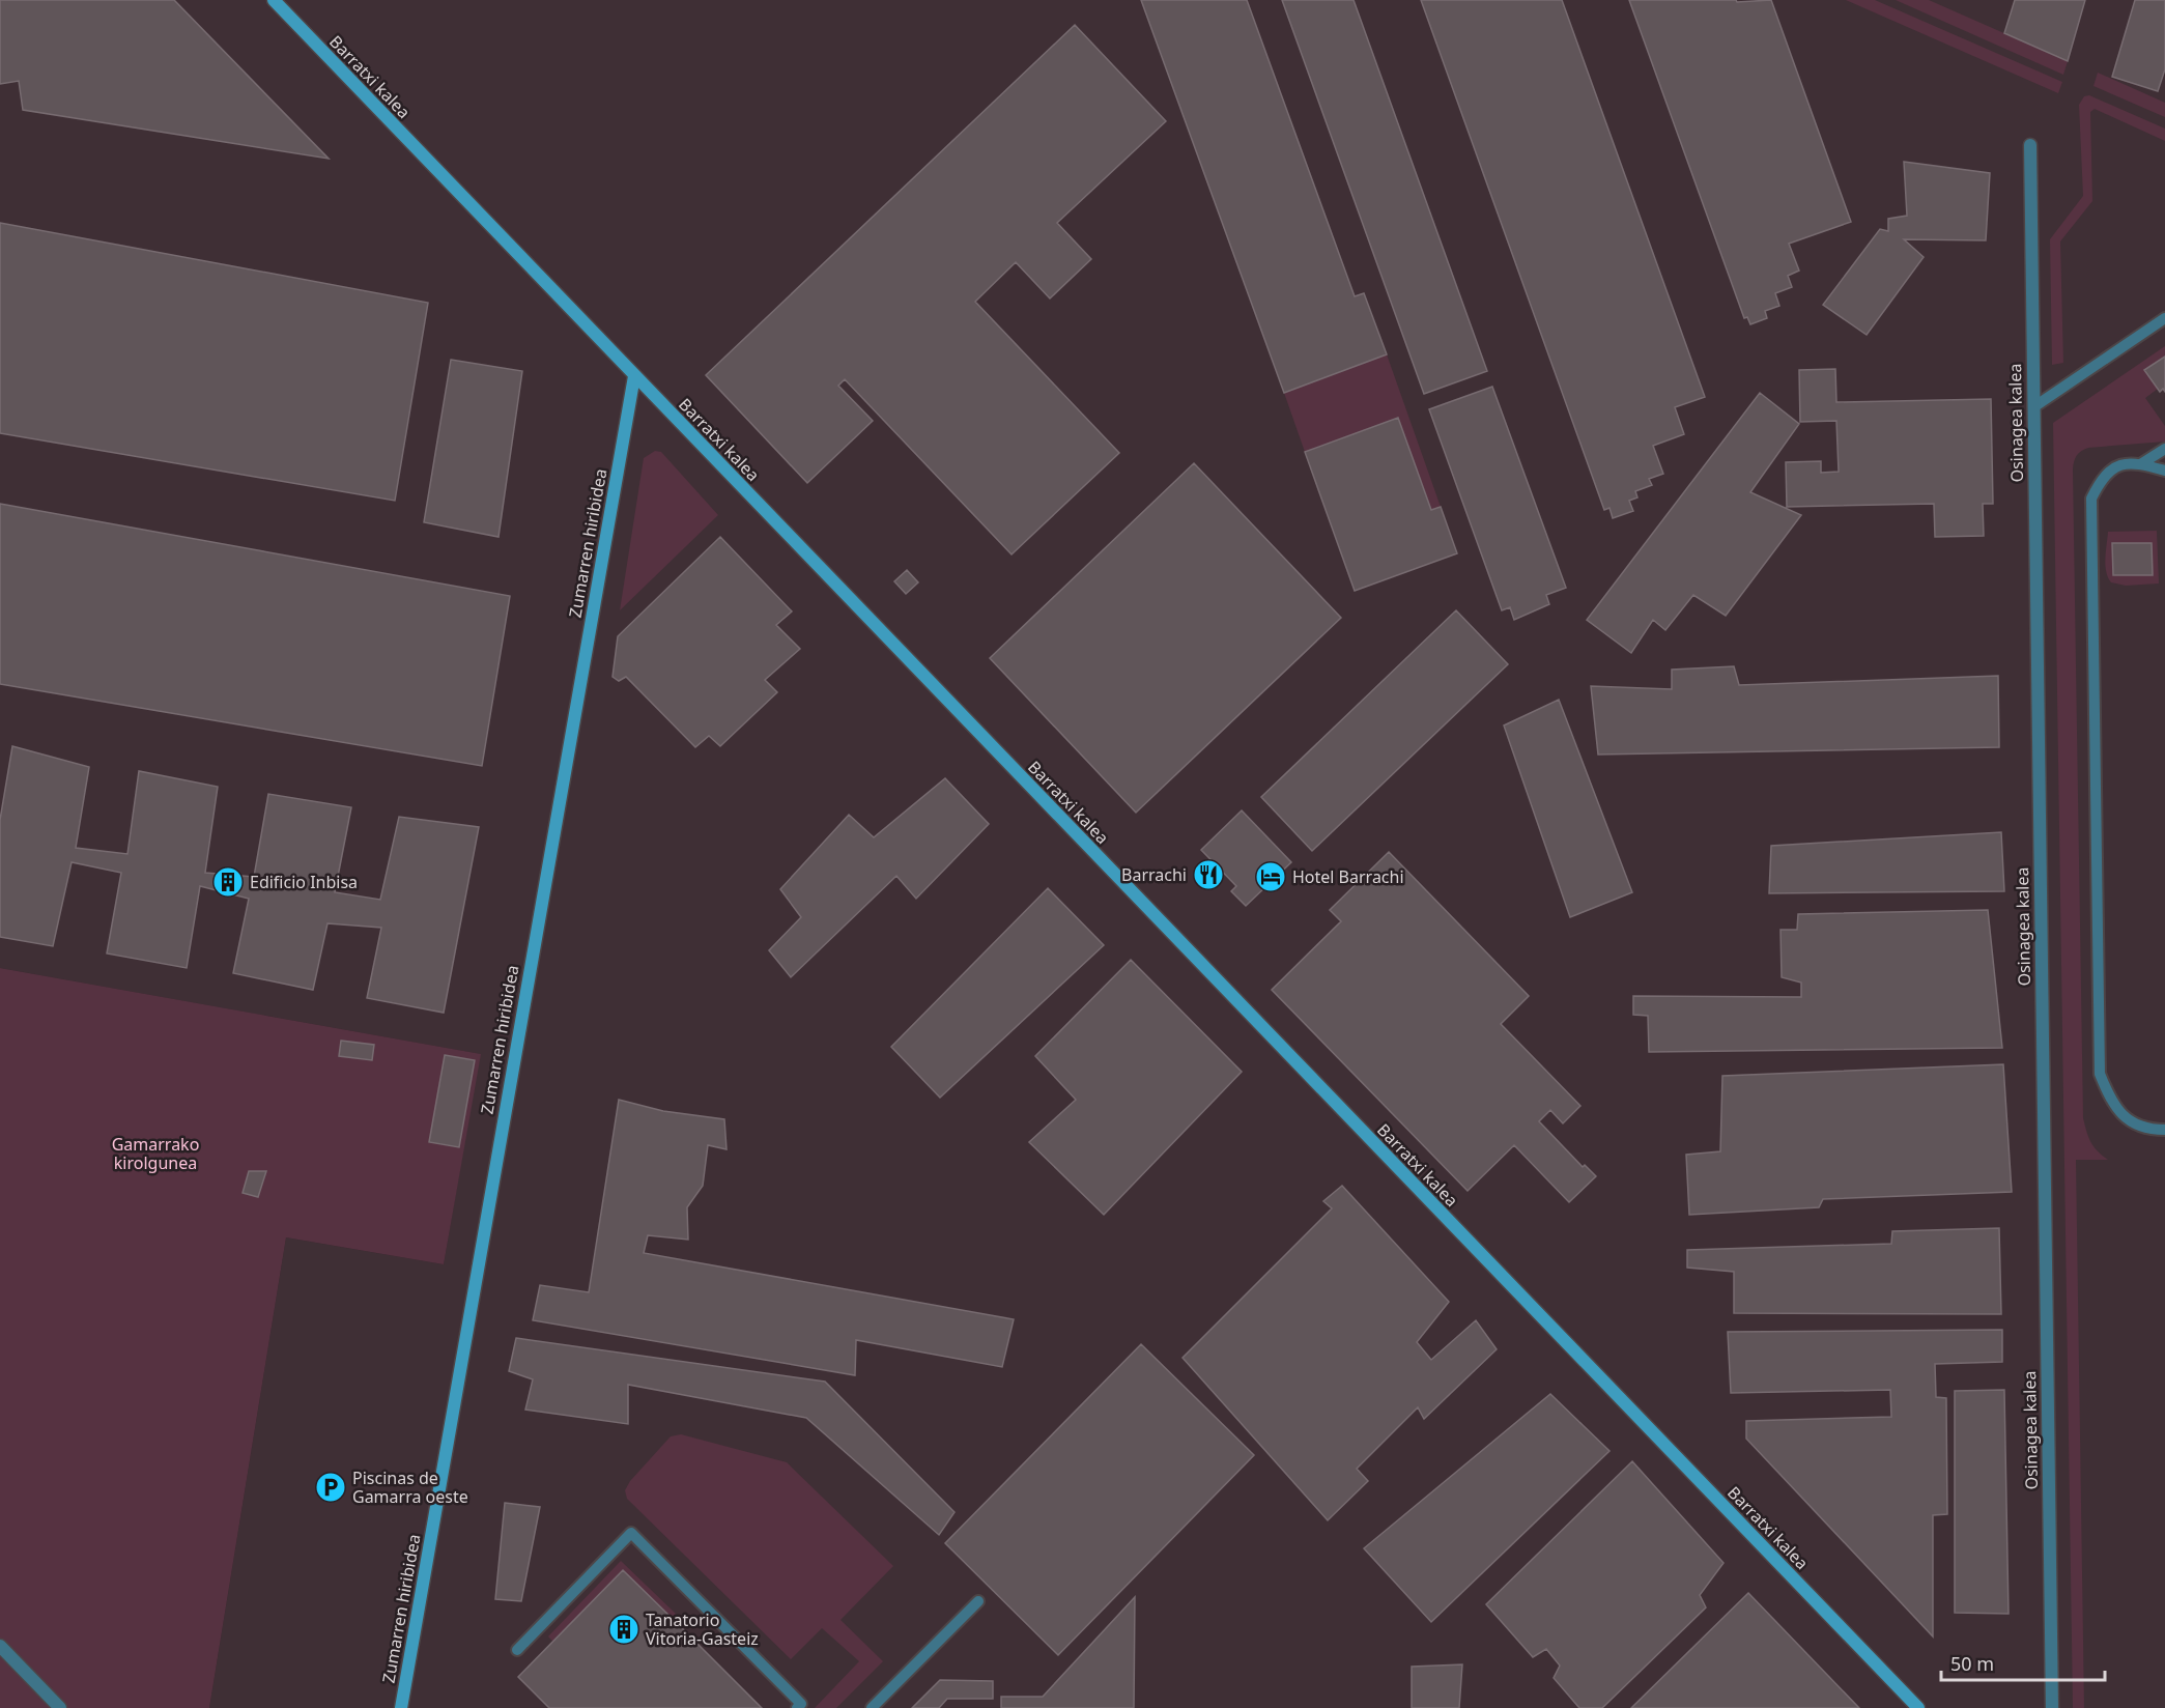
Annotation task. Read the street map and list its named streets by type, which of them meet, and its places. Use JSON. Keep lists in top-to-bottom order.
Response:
{
  "streets": {
    "street": ["Barratxi kalea", "Osinagea kalea", "Zumarren hiribidea"]
  },
  "crossings": [
    ["Barratxi kalea", "Zumarren hiribidea"]
  ],
  "parks": ["Gamarrako kirolgunea"],
  "places": {
    "restaurant": ["Barrachi"],
    "hotel": ["Hotel Barrachi"],
    "building": ["Edificio Inbisa", "Tanatorio Vitoria-Gasteiz"],
    "parking": ["Piscinas de Gamarra oeste"]
  },
  "scale_bar": "50 m"
}
